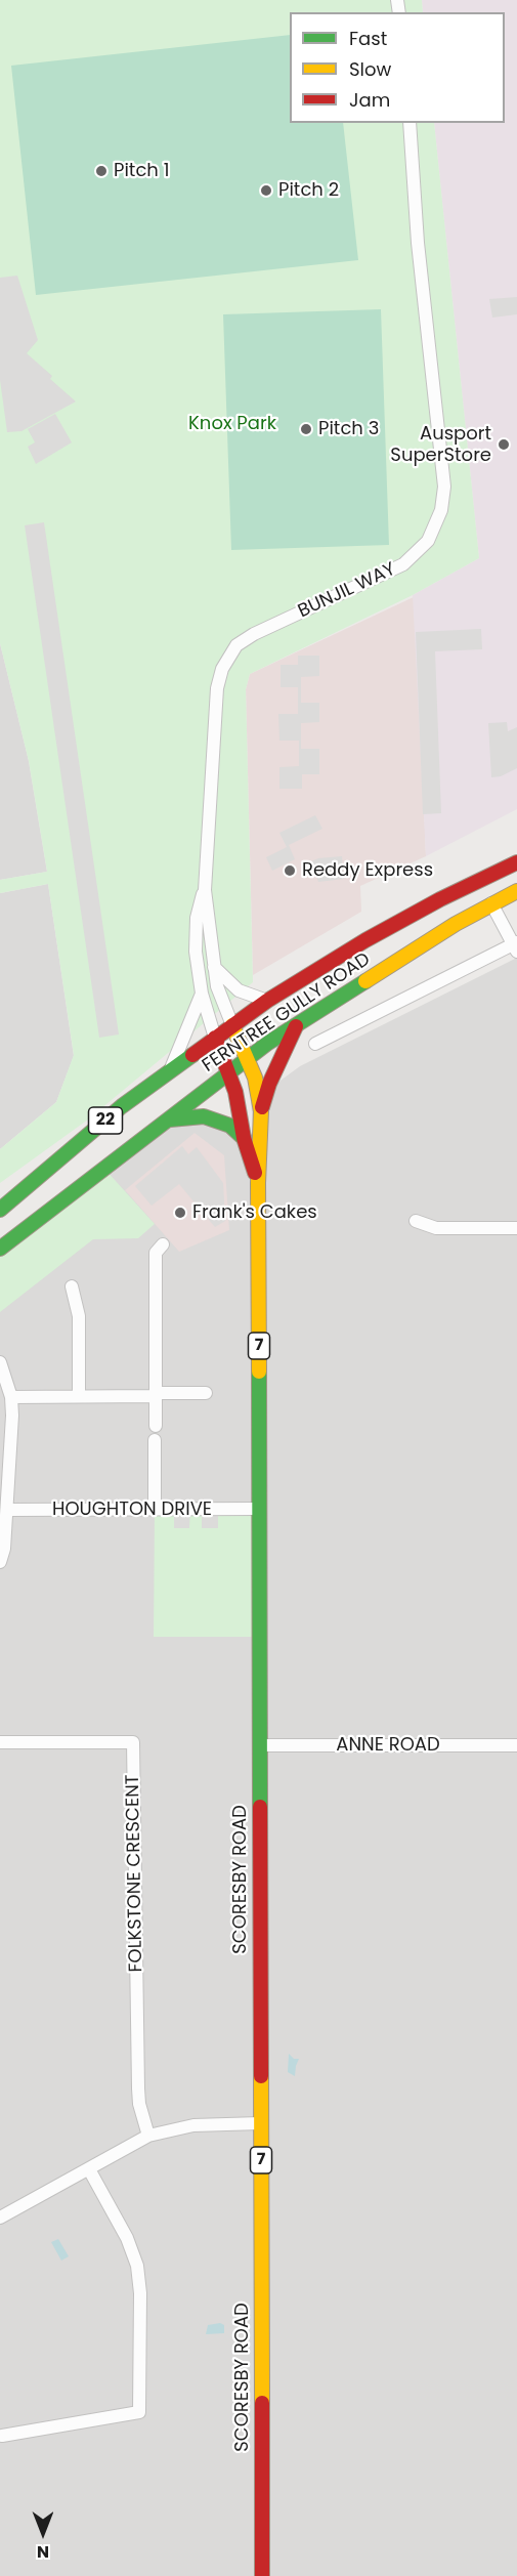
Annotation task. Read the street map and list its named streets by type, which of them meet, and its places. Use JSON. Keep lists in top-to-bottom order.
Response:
{
  "streets": {
    "main road": [
      "FERNTREE GULLY ROAD",
      "22",
      "7",
      "SCORESBY ROAD"
    ],
    "street": [
      "BUNJIL WAY",
      "HOUGHTON DRIVE",
      "ANNE ROAD",
      "FOLKSTONE CRESCENT"
    ]
  },
  "crossings": [
    ["BUNJIL WAY", "FERNTREE GULLY ROAD"],
    ["BUNJIL WAY", "7"],
    ["FERNTREE GULLY ROAD", "7"],
    ["FERNTREE GULLY ROAD", "SCORESBY ROAD"],
    ["7", "SCORESBY ROAD"],
    ["HOUGHTON DRIVE", "SCORESBY ROAD"],
    ["ANNE ROAD", "SCORESBY ROAD"]
  ],
  "parks": ["Knox Park"],
  "places": [
    "Pitch 1",
    "Pitch 2",
    "Pitch 3",
    "Ausport SuperStore",
    "Reddy Express",
    "Frank's Cakes"
  ],
  "legend": ["Fast", "Slow", "Jam"],
  "north": "bottom"
}
